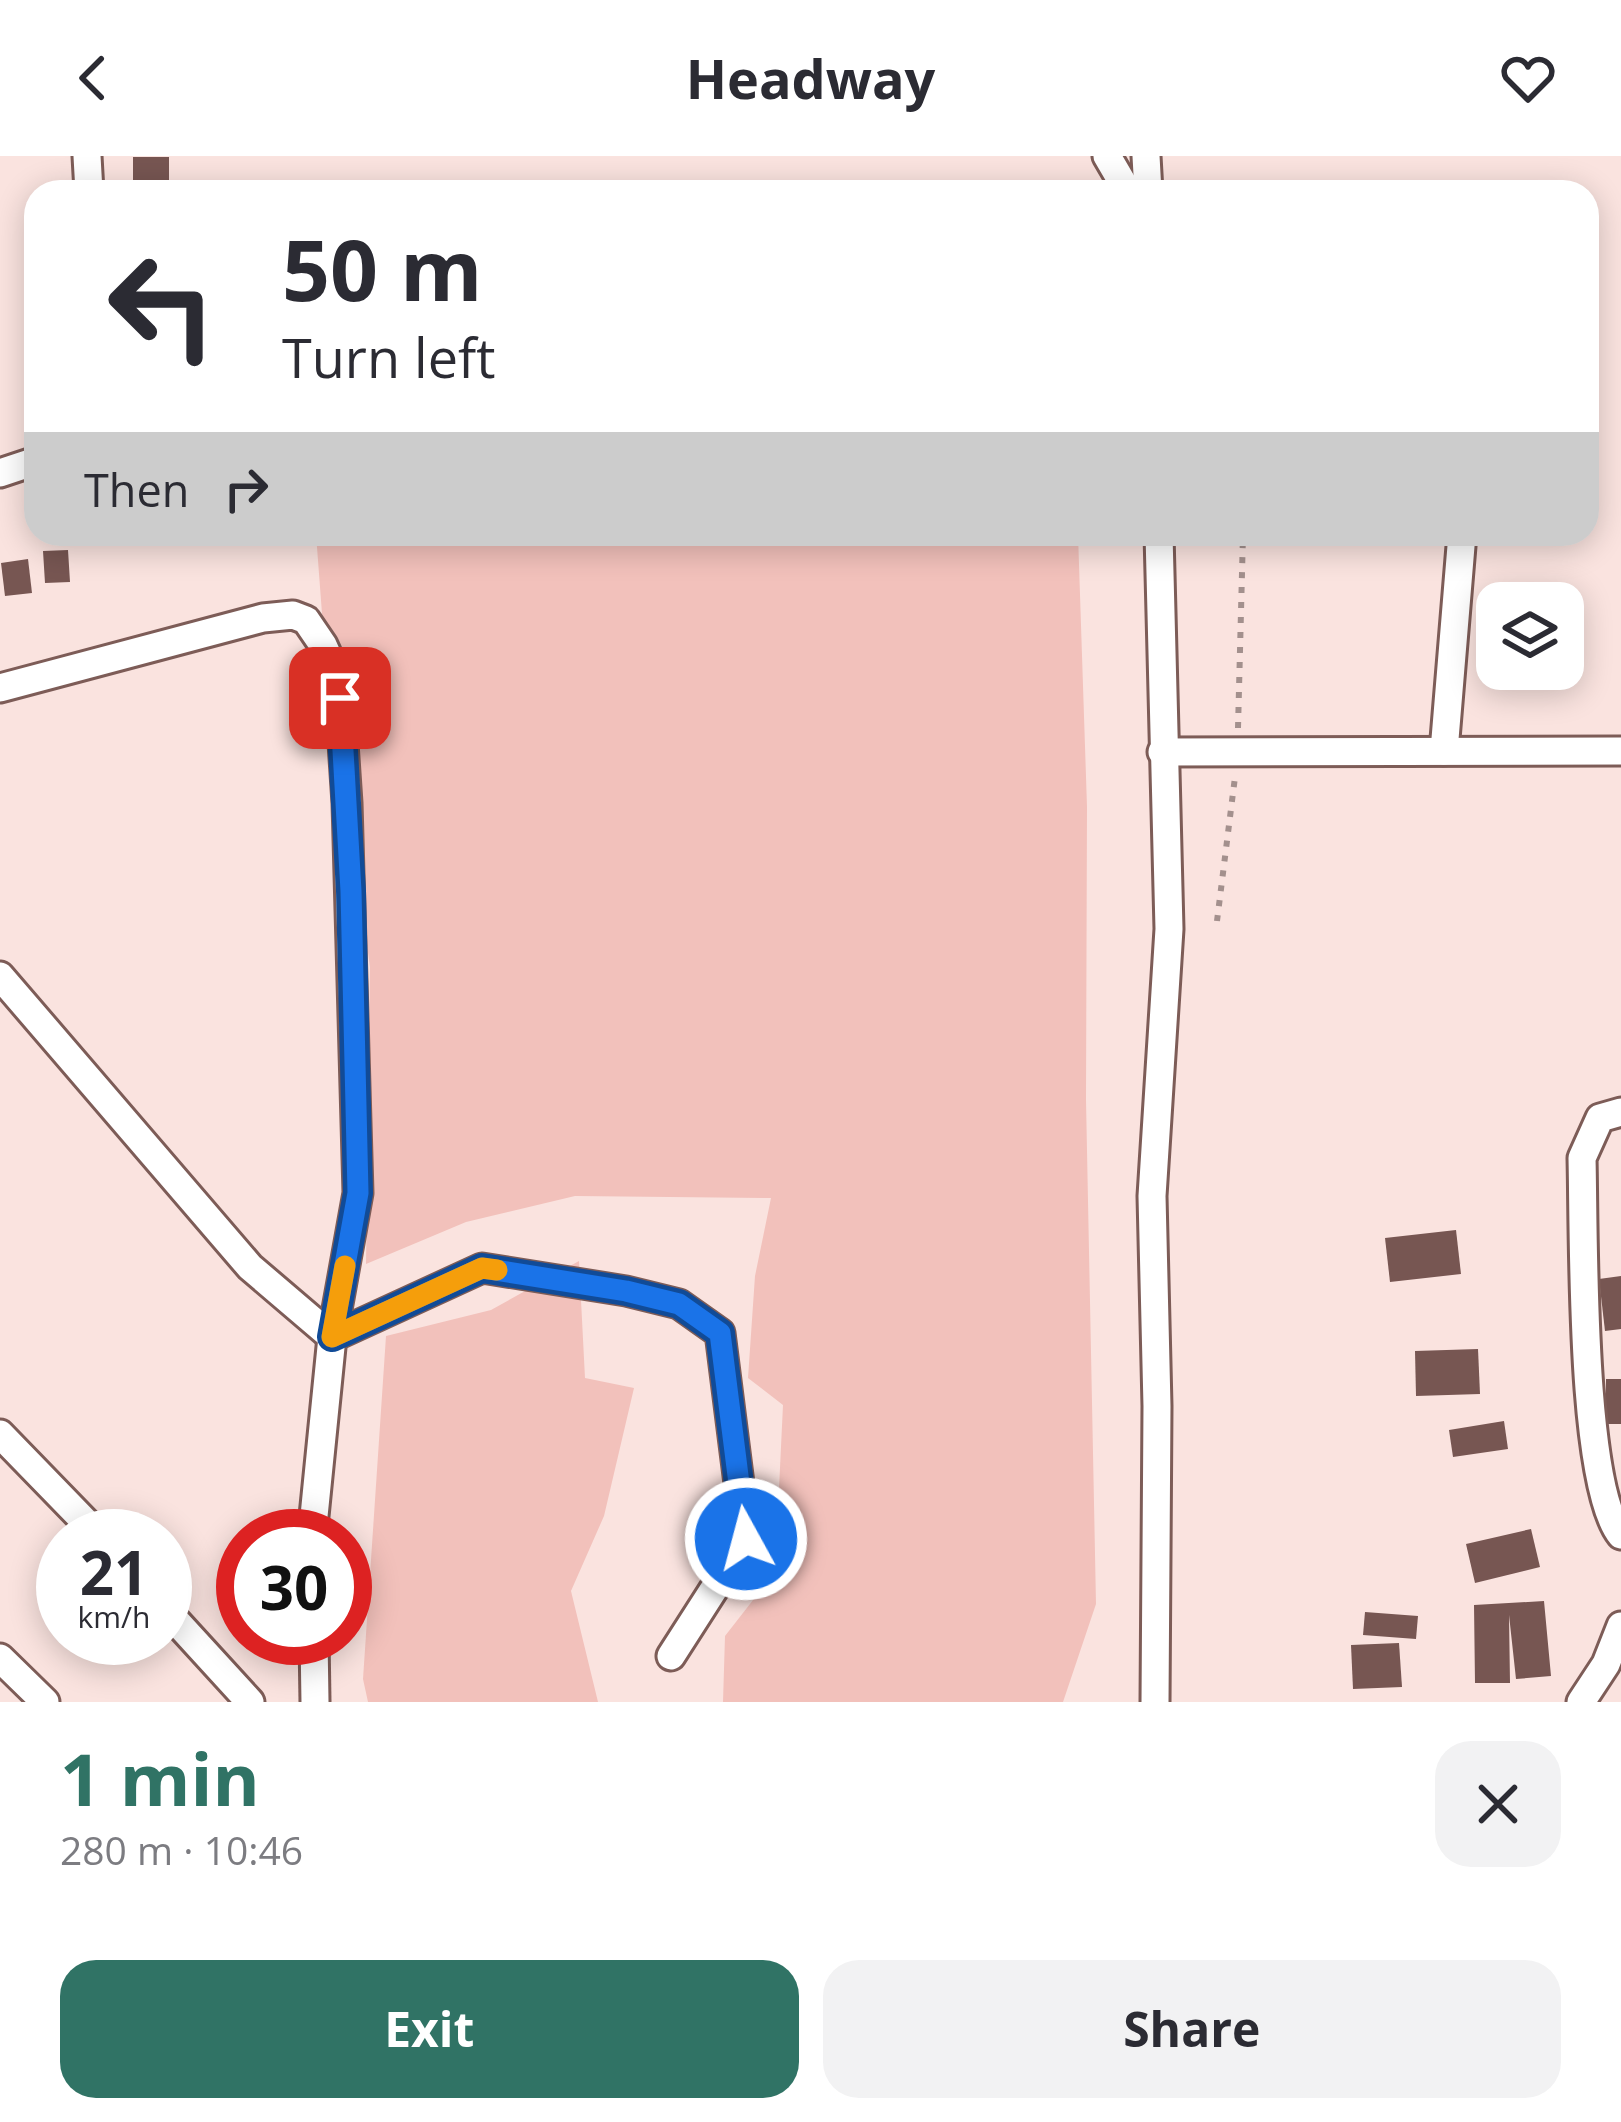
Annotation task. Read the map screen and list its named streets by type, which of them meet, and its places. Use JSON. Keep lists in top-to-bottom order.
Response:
{
  "page": {
    "header": "Headway",
    "turn": ["50 m", "Turn left"],
    "then": "Then",
    "speed": "21 km/h",
    "limit": "30",
    "heading": ["1 min", "280 m · 10:46"],
    "buttons": ["Exit", "Share"]
  }
}
